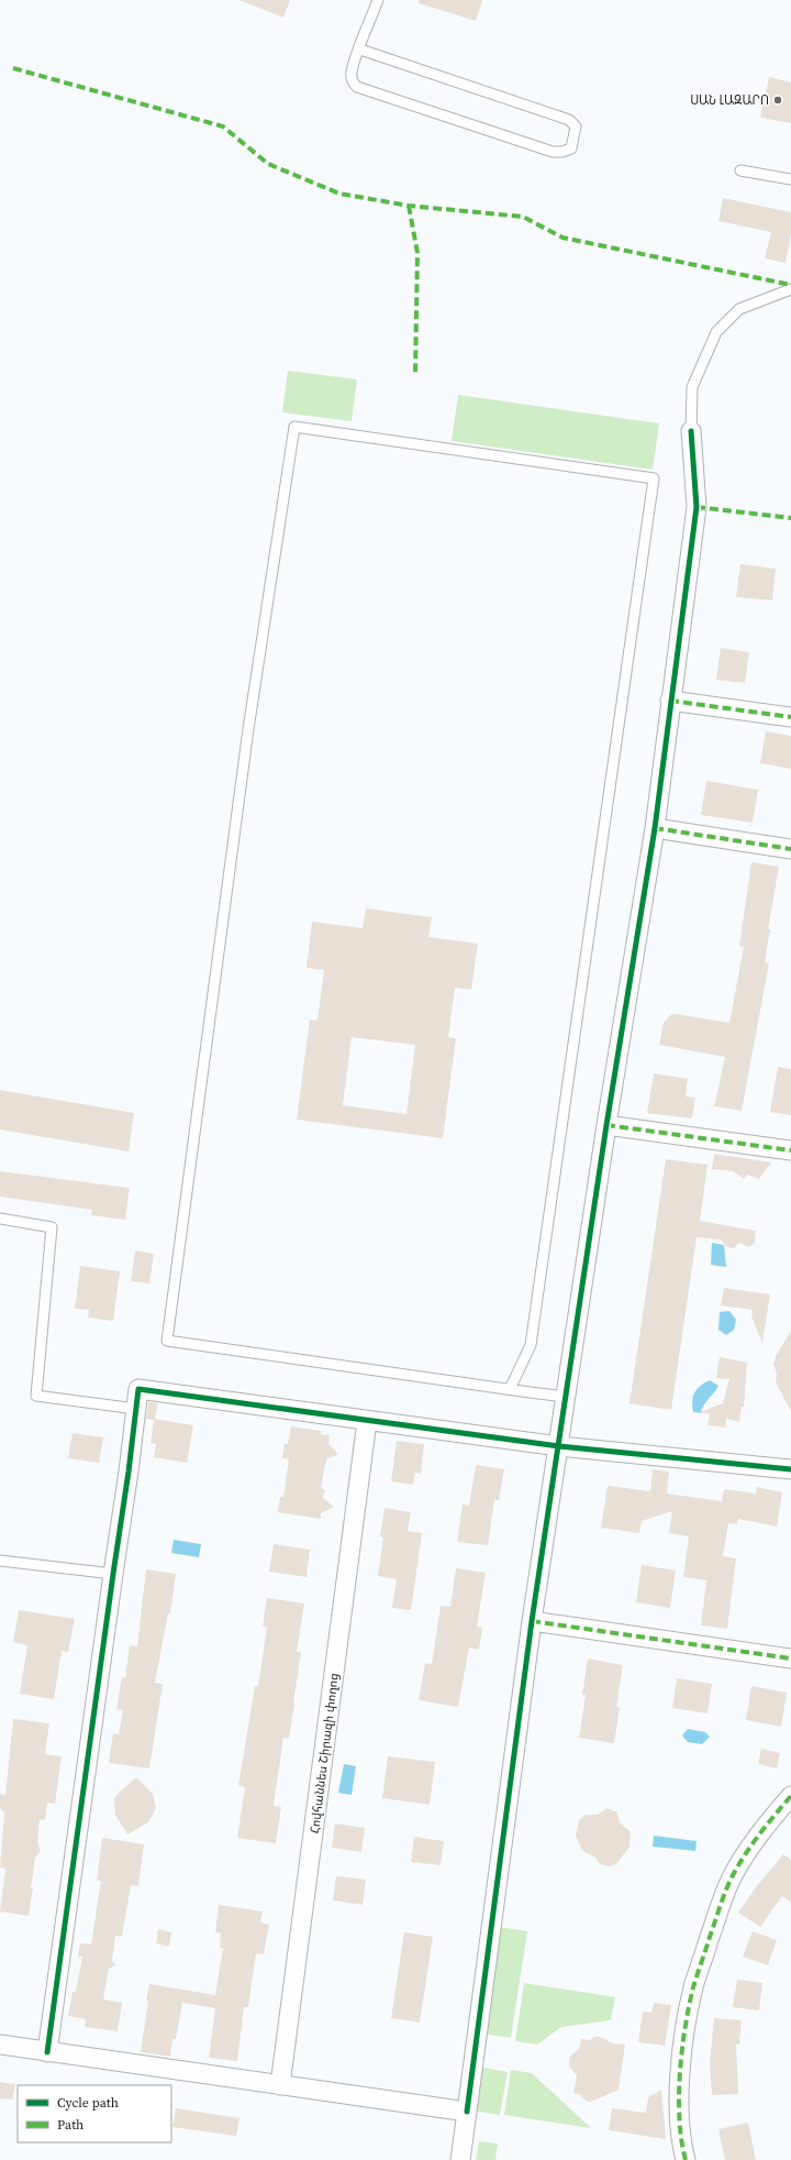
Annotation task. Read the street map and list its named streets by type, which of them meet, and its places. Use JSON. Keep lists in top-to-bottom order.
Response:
{
  "streets": {
    "street": ["Հովհաննես Շիրազի փողոց"]
  },
  "places": ["ՍԱՆ ԼԱԶԱՐՈ"],
  "legend": ["Cycle path", "Path"]
}
